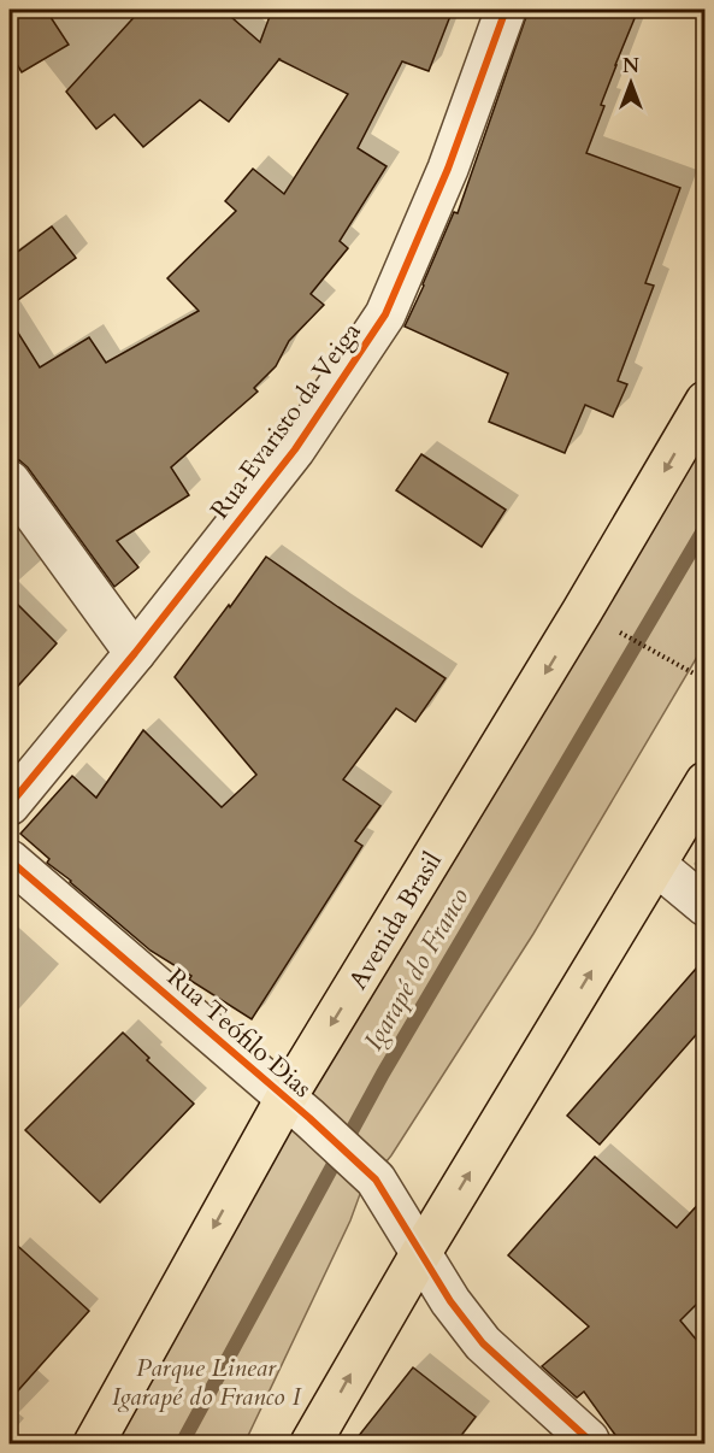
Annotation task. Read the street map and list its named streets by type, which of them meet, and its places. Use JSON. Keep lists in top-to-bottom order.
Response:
{
  "streets": {
    "highway": ["Avenida Brasil"],
    "street": ["Rua Evaristo da Veiga", "Rua Teófilo Dias"]
  },
  "crossings": [
    ["Avenida Brasil", "Rua Teófilo Dias"]
  ],
  "water": ["Igarapé do Franco"],
  "parks": ["Parque Linear Igarapé do Franco I"],
  "north": "top"
}
